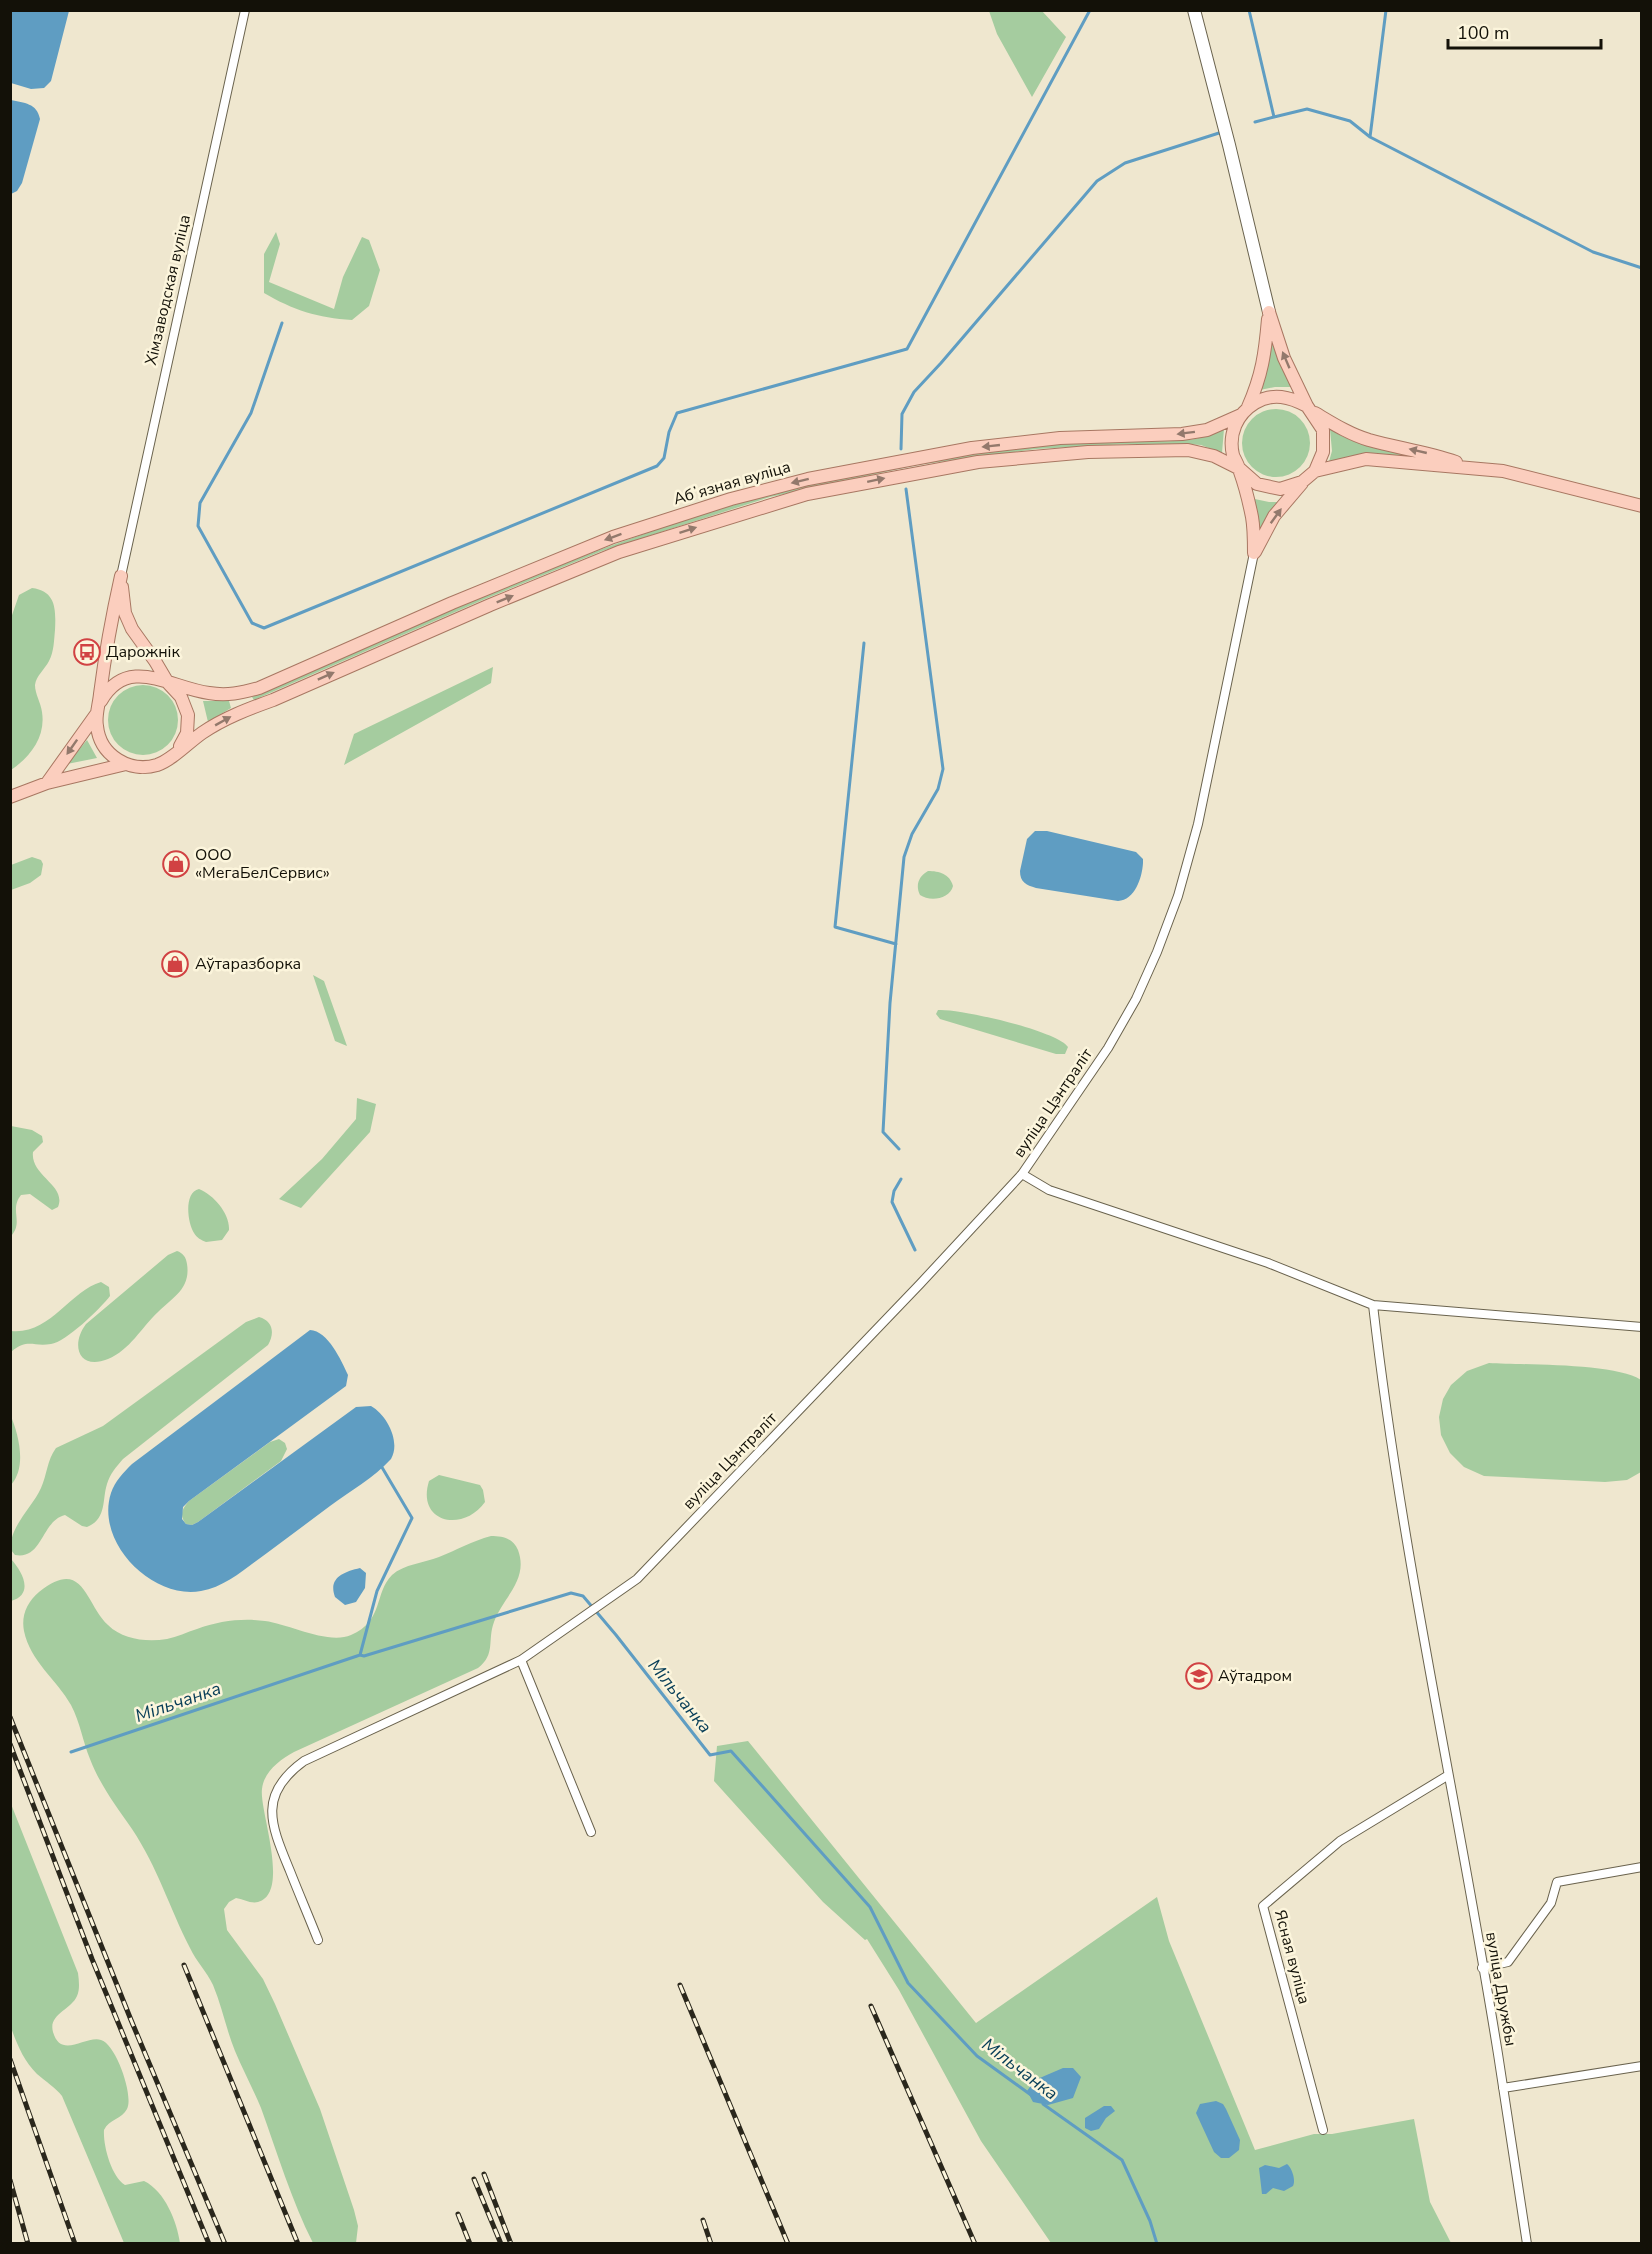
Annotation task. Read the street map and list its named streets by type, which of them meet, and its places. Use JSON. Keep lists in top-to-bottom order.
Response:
{
  "streets": {
    "main road": ["Абʼязная вуліца"],
    "street": [
      "Хімзаводская вуліца",
      "вуліца Цэнтраліт",
      "Ясная вуліца",
      "вуліца Дружбы"
    ]
  },
  "crossings": [
    ["Ясная вуліца", "вуліца Дружбы"]
  ],
  "water": ["Мільчанка"],
  "places": {
    "bus stop": ["Дарожнік"],
    "shop": ["ООО «МегаБелСервис»", "Аўтаразборка"],
    "school or university": ["Аўтадром"]
  },
  "scale_bar": "100 m"
}
